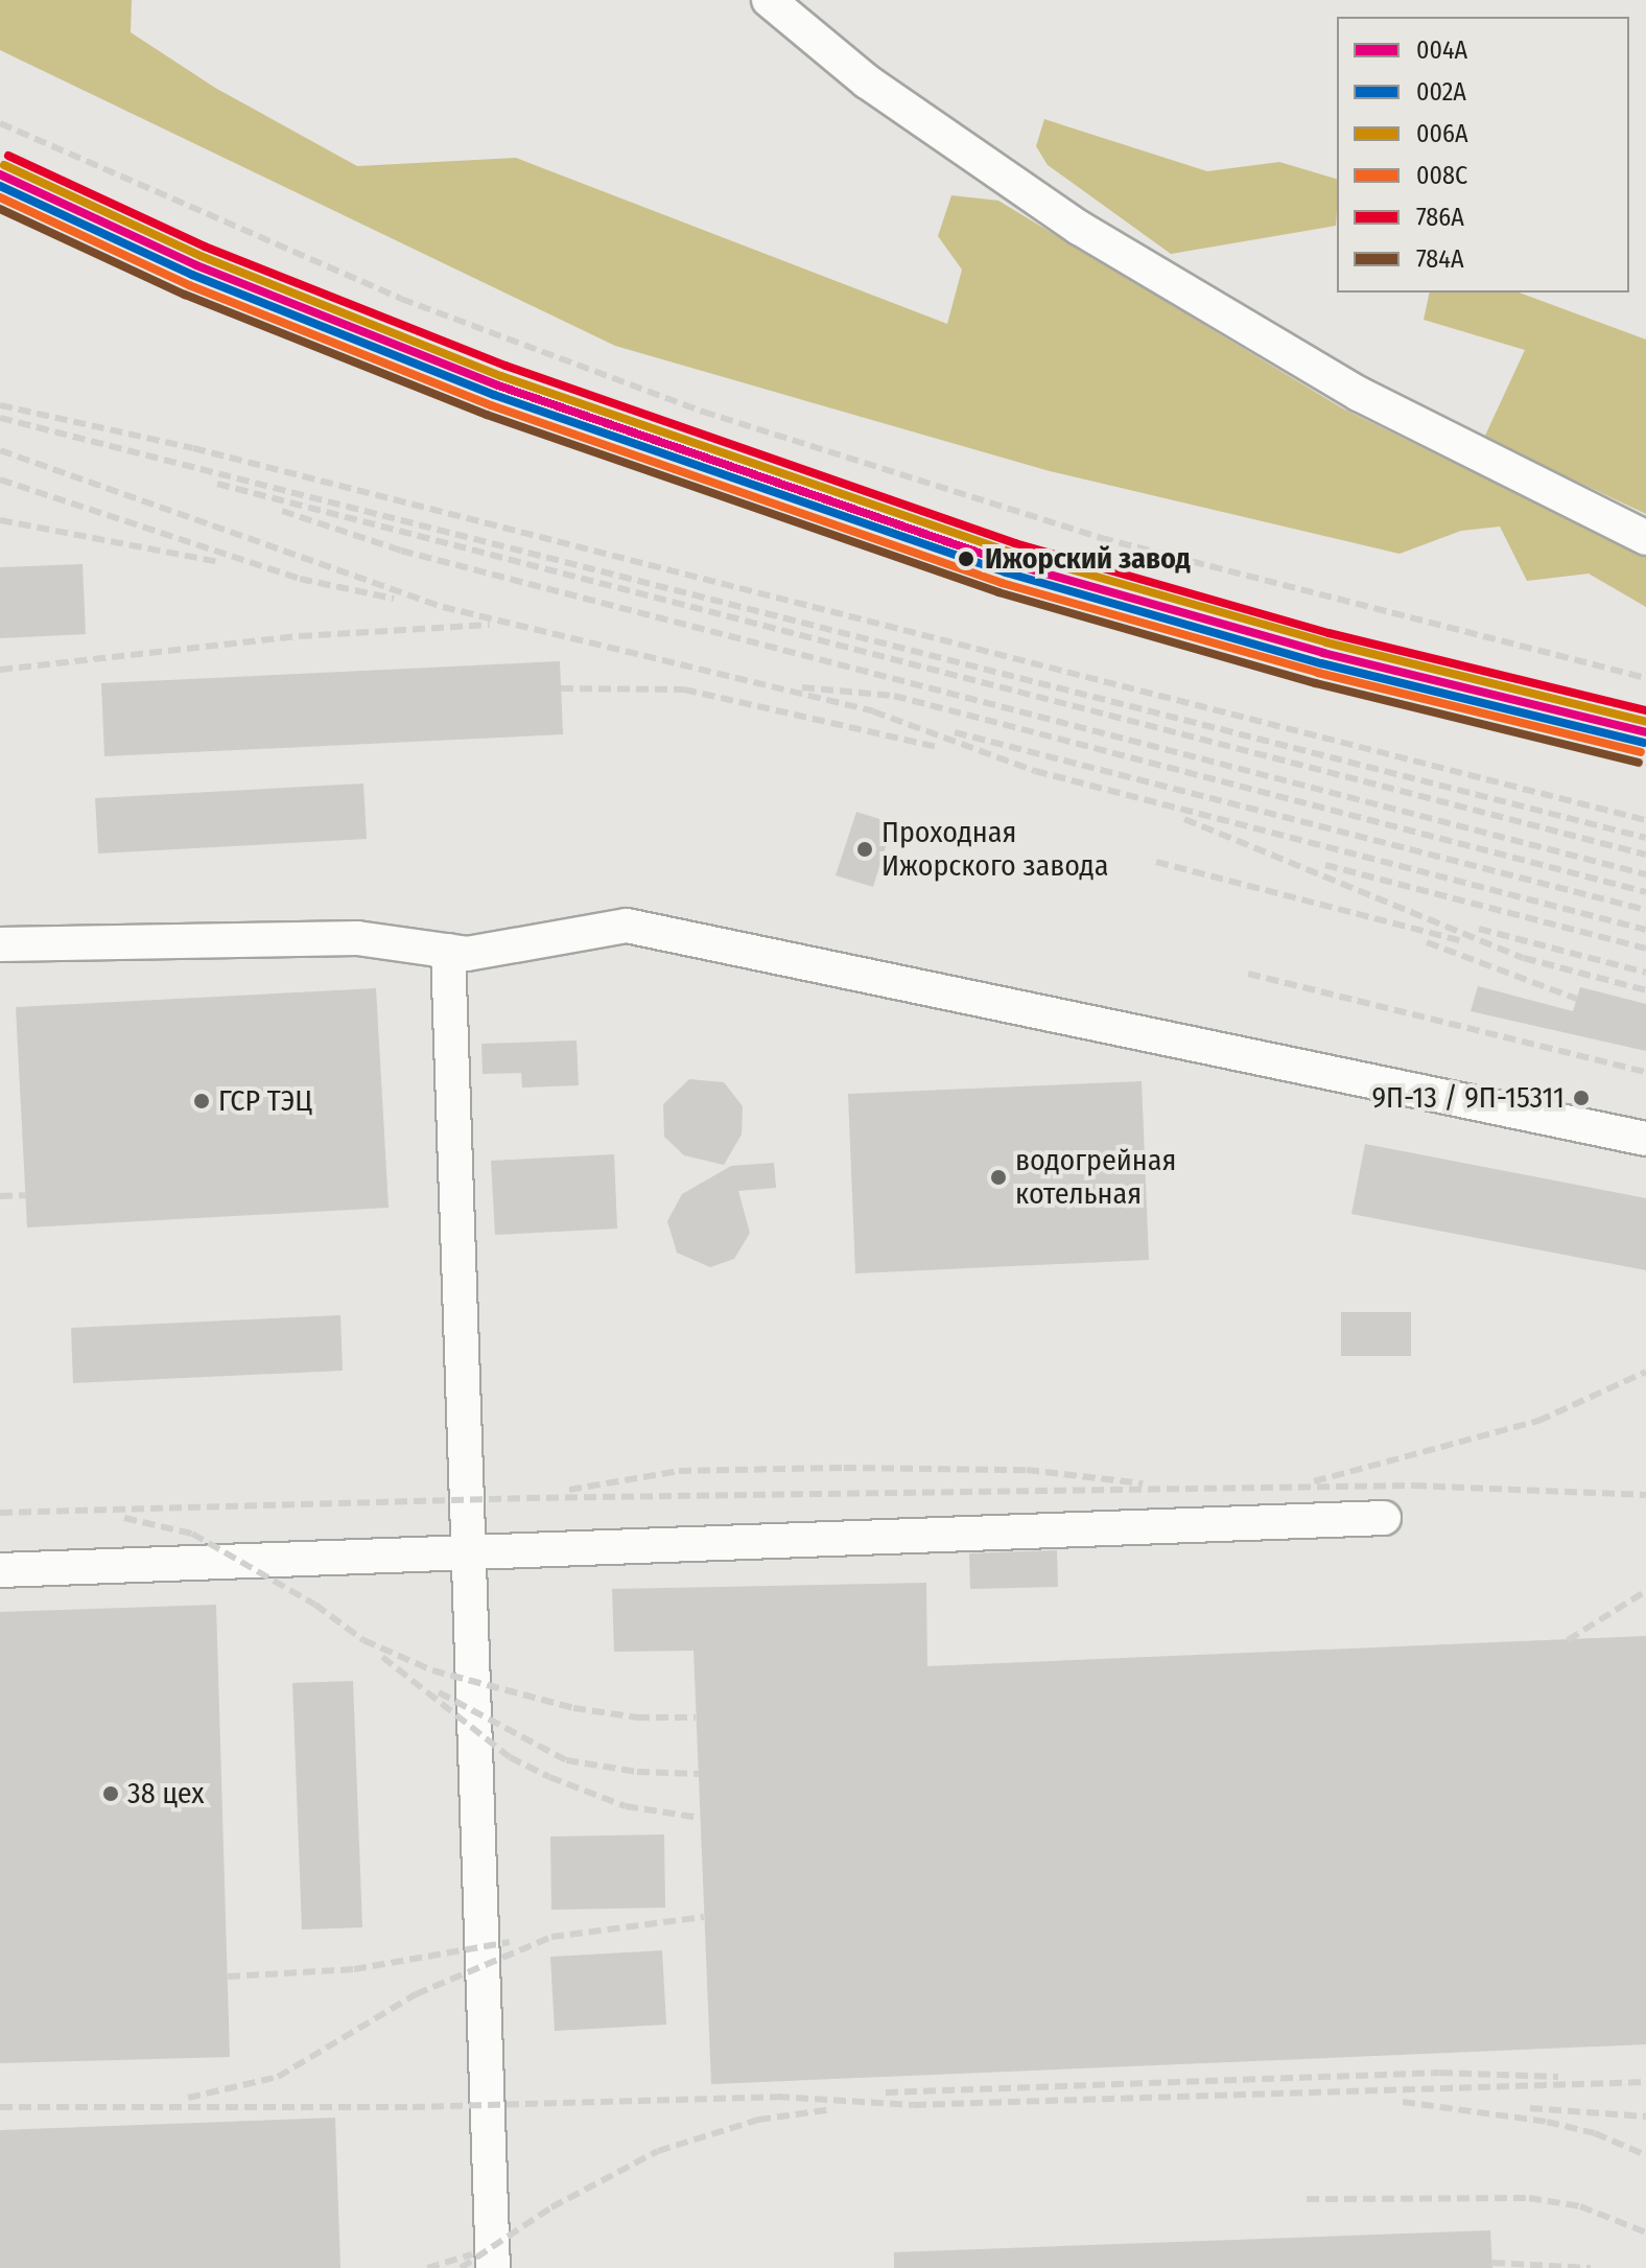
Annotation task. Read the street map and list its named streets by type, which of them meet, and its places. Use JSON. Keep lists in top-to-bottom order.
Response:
{
  "places": [
    "Ижорский завод",
    "Проходная Ижорского завода",
    "9П-13 / 9П-15311",
    "ГСР ТЭЦ",
    "водогрейная котельная",
    "38 цех"
  ],
  "lines": [
    "transit line 786А",
    "transit line 006А",
    "transit line 004А",
    "transit line 002А",
    "transit line 008С",
    "transit line 784А"
  ],
  "legend": [
    "004А",
    "002А",
    "006А",
    "008С",
    "786А",
    "784А"
  ]
}
